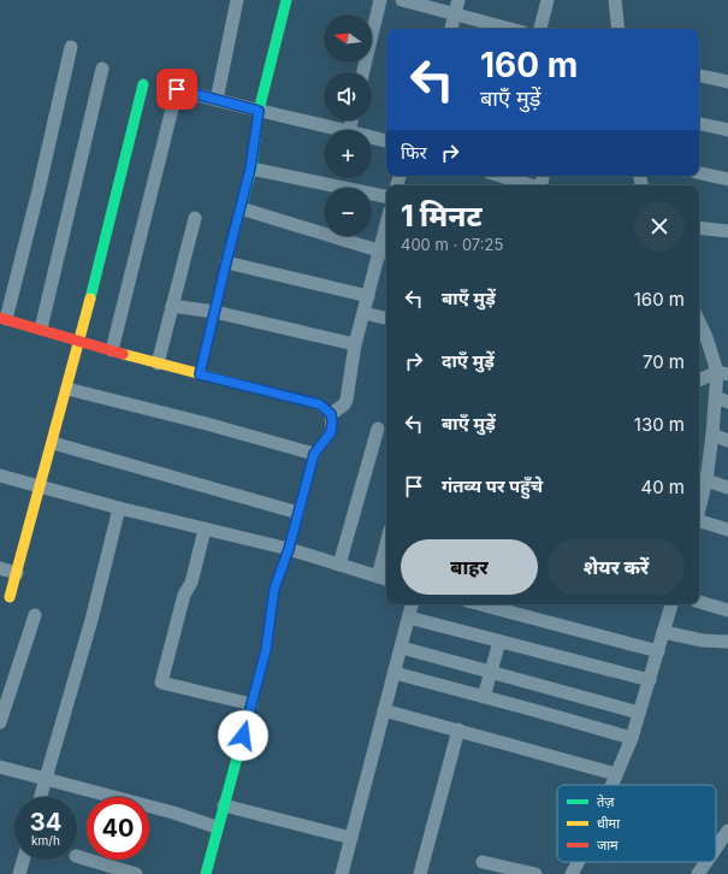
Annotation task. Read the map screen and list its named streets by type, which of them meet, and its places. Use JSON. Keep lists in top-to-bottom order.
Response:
{
  "legend": ["तेज़", "धीमा", "जाम"],
  "north": "left",
  "page": {
    "map_buttons": ["+", "−"],
    "turn": ["160 m", "बाएँ मुड़ें"],
    "then": "फिर",
    "heading": ["1 मिनट", "400 m · 07:25"],
    "list": [
      {
        "name": "बाएँ मुड़ें",
        "value": "160 m"
      },
      {
        "name": "दाएँ मुड़ें",
        "value": "70 m"
      },
      {
        "name": "बाएँ मुड़ें",
        "value": "130 m"
      },
      {
        "name": "गंतव्य पर पहुँचे",
        "value": "40 m"
      }
    ],
    "buttons": ["बाहर", "शेयर करें"],
    "speed": "34 km/h",
    "limit": "40"
  }
}
